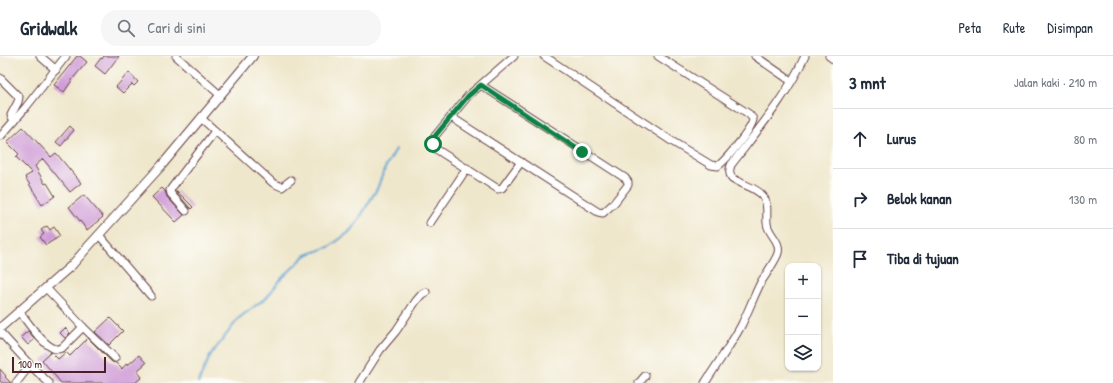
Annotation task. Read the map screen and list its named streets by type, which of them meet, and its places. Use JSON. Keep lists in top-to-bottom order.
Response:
{
  "scale_bar": "100 m",
  "page": {
    "header": "Gridwalk",
    "search": "Cari di sini",
    "nav": ["Peta", "Rute", "Disimpan"],
    "heading": ["3 mnt", "Jalan kaki · 210 m"],
    "list": [
      ["Lurus", "80 m"],
      ["Belok kanan", "130 m"],
      "Tiba di tujuan"
    ],
    "map_buttons": ["+", "−"],
    "scale": "100 m"
  }
}
